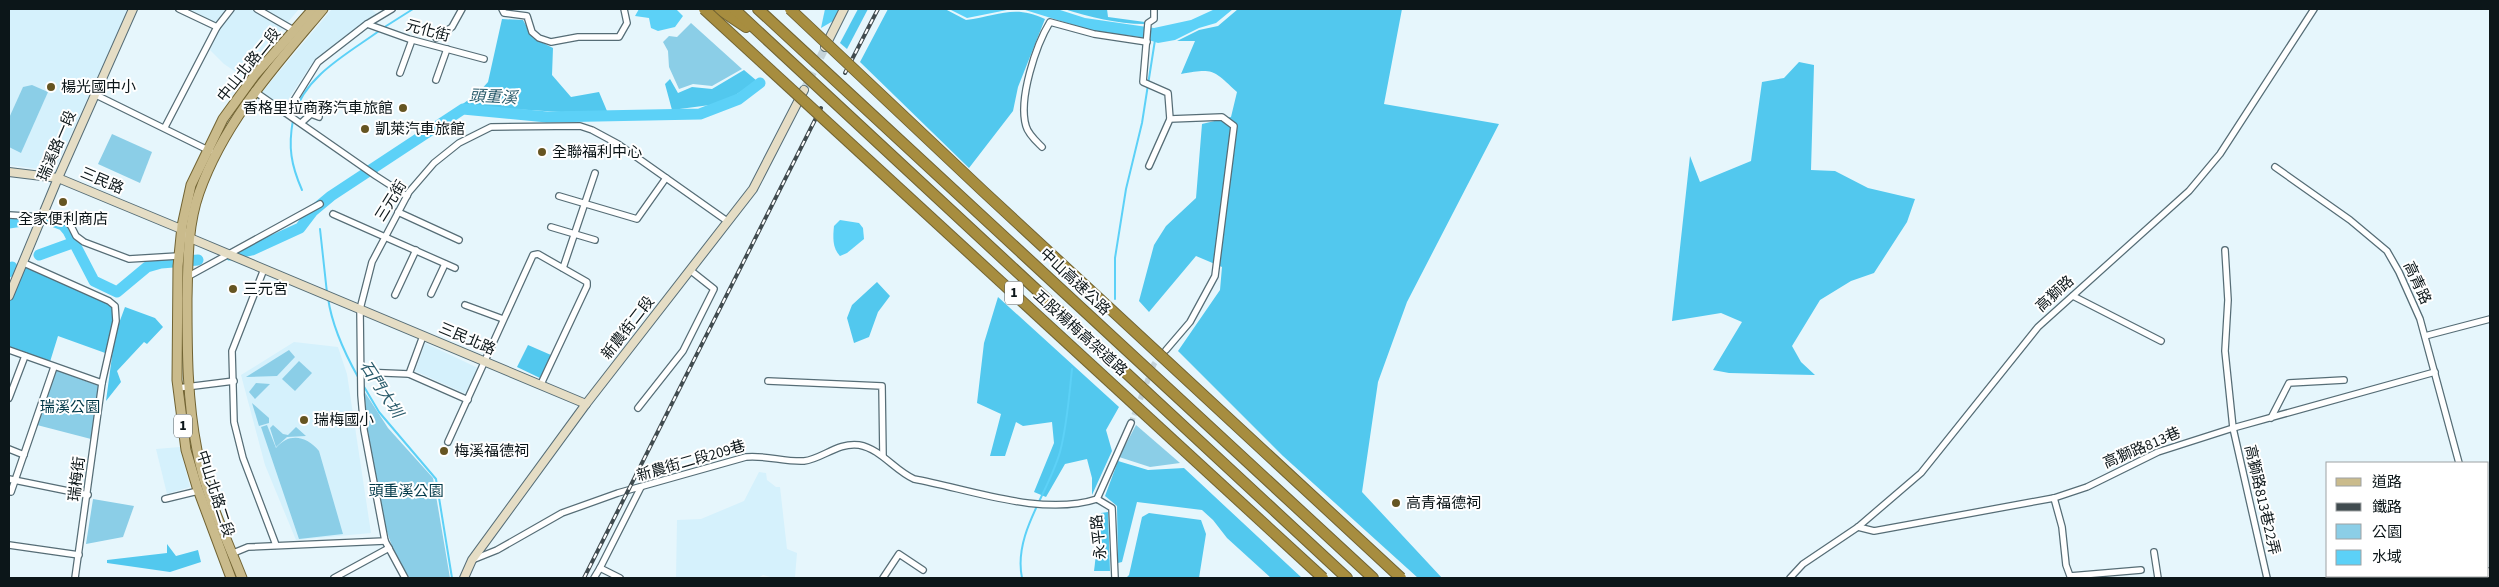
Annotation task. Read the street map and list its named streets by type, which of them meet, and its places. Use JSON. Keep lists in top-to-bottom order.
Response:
{
  "streets": {
    "highway": ["中山高速公路", "1", "五股楊梅高架道路"],
    "main road": ["中山北路二段"],
    "street": [
      "元化街",
      "瑞溪路一段",
      "三民路",
      "三元街",
      "高青路",
      "高獅路",
      "新農街二段",
      "三民北路",
      "高獅路813巷",
      "新農街二段209巷",
      "瑞梅街",
      "高獅路813巷22弄",
      "永平路"
    ]
  },
  "crossings": [
    ["中山北路二段", "三民路"],
    ["中山北路二段", "1"],
    ["瑞溪路一段", "三民路"],
    ["瑞溪路一段", "瑞梅街"],
    ["三元街", "新農街二段"],
    ["三元街", "三民北路"],
    ["高青路", "高獅路813巷"],
    ["高獅路", "高獅路813巷"],
    ["新農街二段", "三民北路"],
    ["新農街二段", "新農街二段209巷"],
    ["高獅路813巷", "高獅路813巷22弄"],
    ["新農街二段209巷", "永平路"]
  ],
  "water": ["頭重溪", "石門大圳"],
  "parks": ["瑞溪公園", "頭重溪公園"],
  "places": [
    "楊光國中小",
    "香格里拉商務汽車旅館",
    "凱萊汽車旅館",
    "全聯福利中心",
    "全家便利商店",
    "三元宮",
    "瑞梅國小",
    "梅溪福德祠",
    "高青福德祠"
  ],
  "legend": [
    "道路",
    "鐵路",
    "公園",
    "水域"
  ]
}
